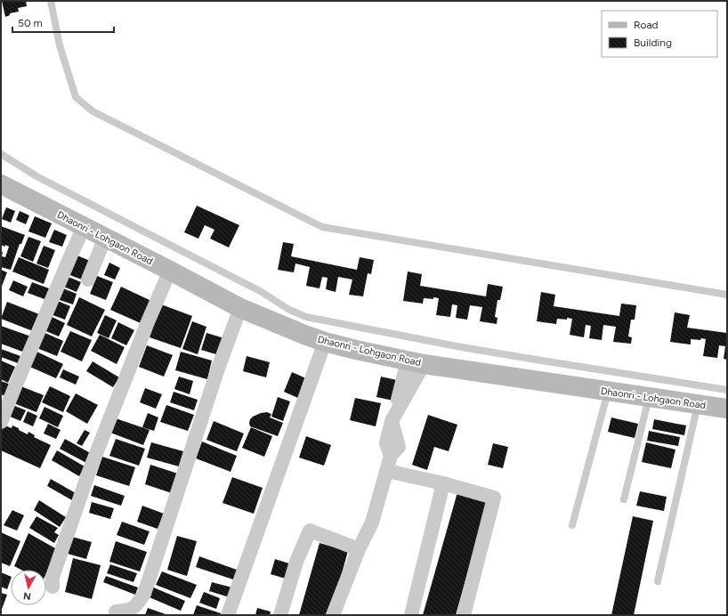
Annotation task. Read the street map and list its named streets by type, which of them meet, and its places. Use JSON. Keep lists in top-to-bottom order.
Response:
{
  "streets": {
    "main road": ["Dhaonri - Lohgaon Road"]
  },
  "legend": ["Road", "Building"],
  "scale_bar": "50 m",
  "north": "bottom"
}
